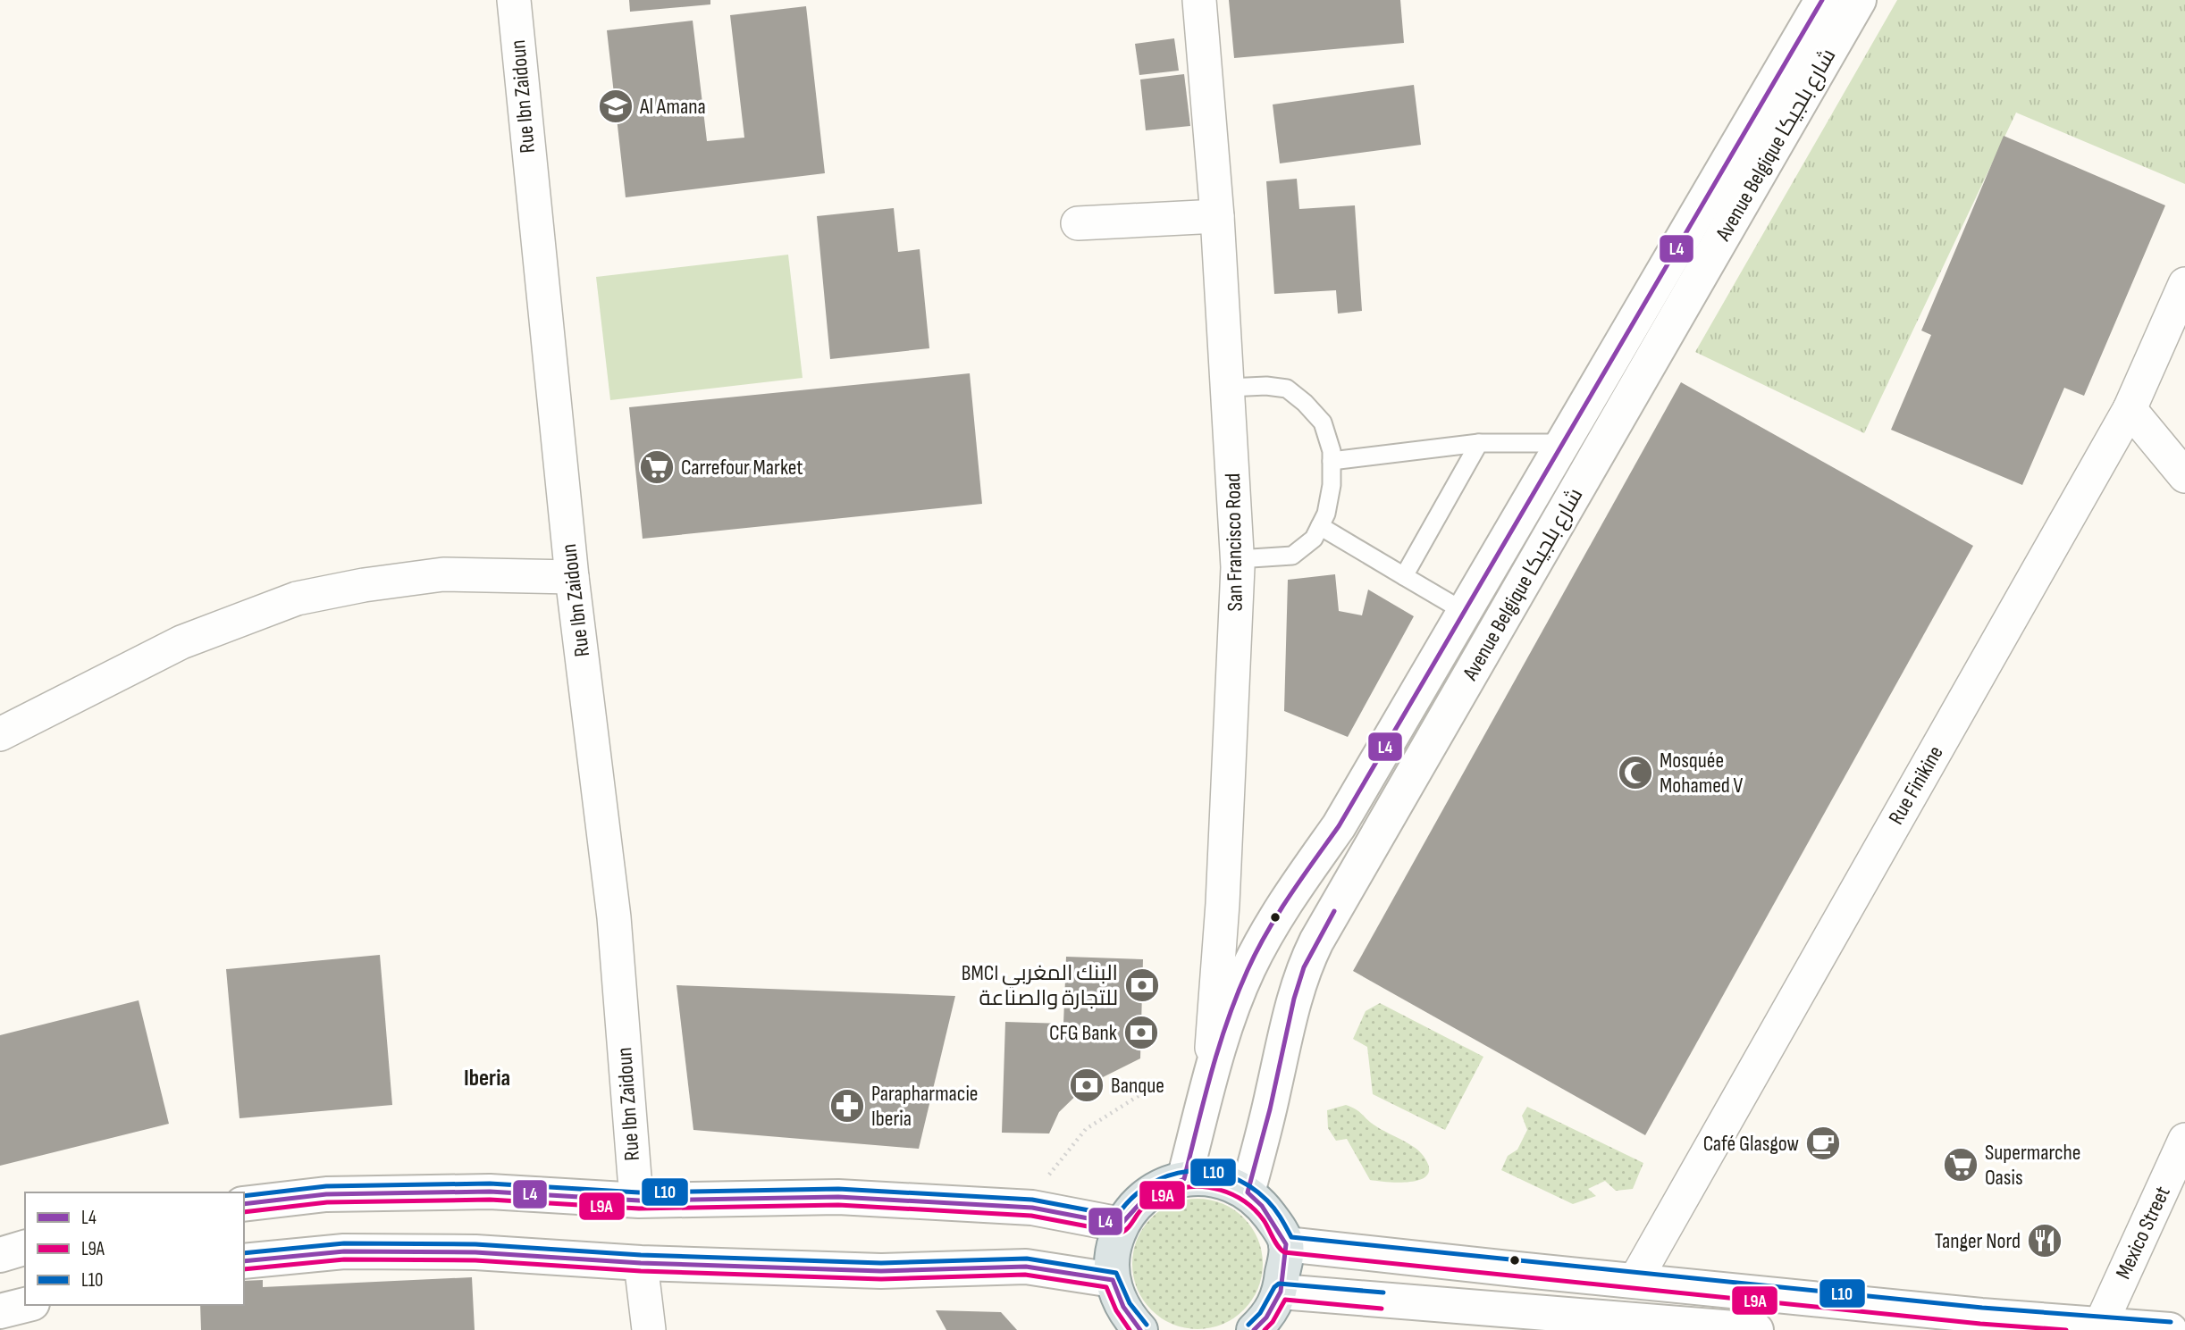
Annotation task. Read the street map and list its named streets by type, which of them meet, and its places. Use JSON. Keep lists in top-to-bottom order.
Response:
{
  "streets": {
    "main road": ["Avenue Belgique شارع بلجيكا"],
    "street": [
      "Rue Ibn Zaidoun",
      "San Francisco Road",
      "Rue Finikine",
      "Mexico Street"
    ]
  },
  "crossings": [
    ["Avenue Belgique شارع بلجيكا", "San Francisco Road"]
  ],
  "districts": ["Iberia"],
  "places": {
    "school or university": ["Al Amana"],
    "supermarket": ["Carrefour Market", "Supermarche Oasis"],
    "mosque": ["Mosquée Mohamed V"],
    "bank": ["BMCI البنك المغربي للتجارة والصناعة", "CFG Bank", "Banque"],
    "pharmacy": ["Parapharmacie Iberia"],
    "cafe": ["Café Glasgow"],
    "restaurant": ["Tanger Nord"]
  },
  "lines": ["transit line L4", "transit line L10", "transit line L9A"],
  "legend": ["L4", "L9A", "L10"]
}
